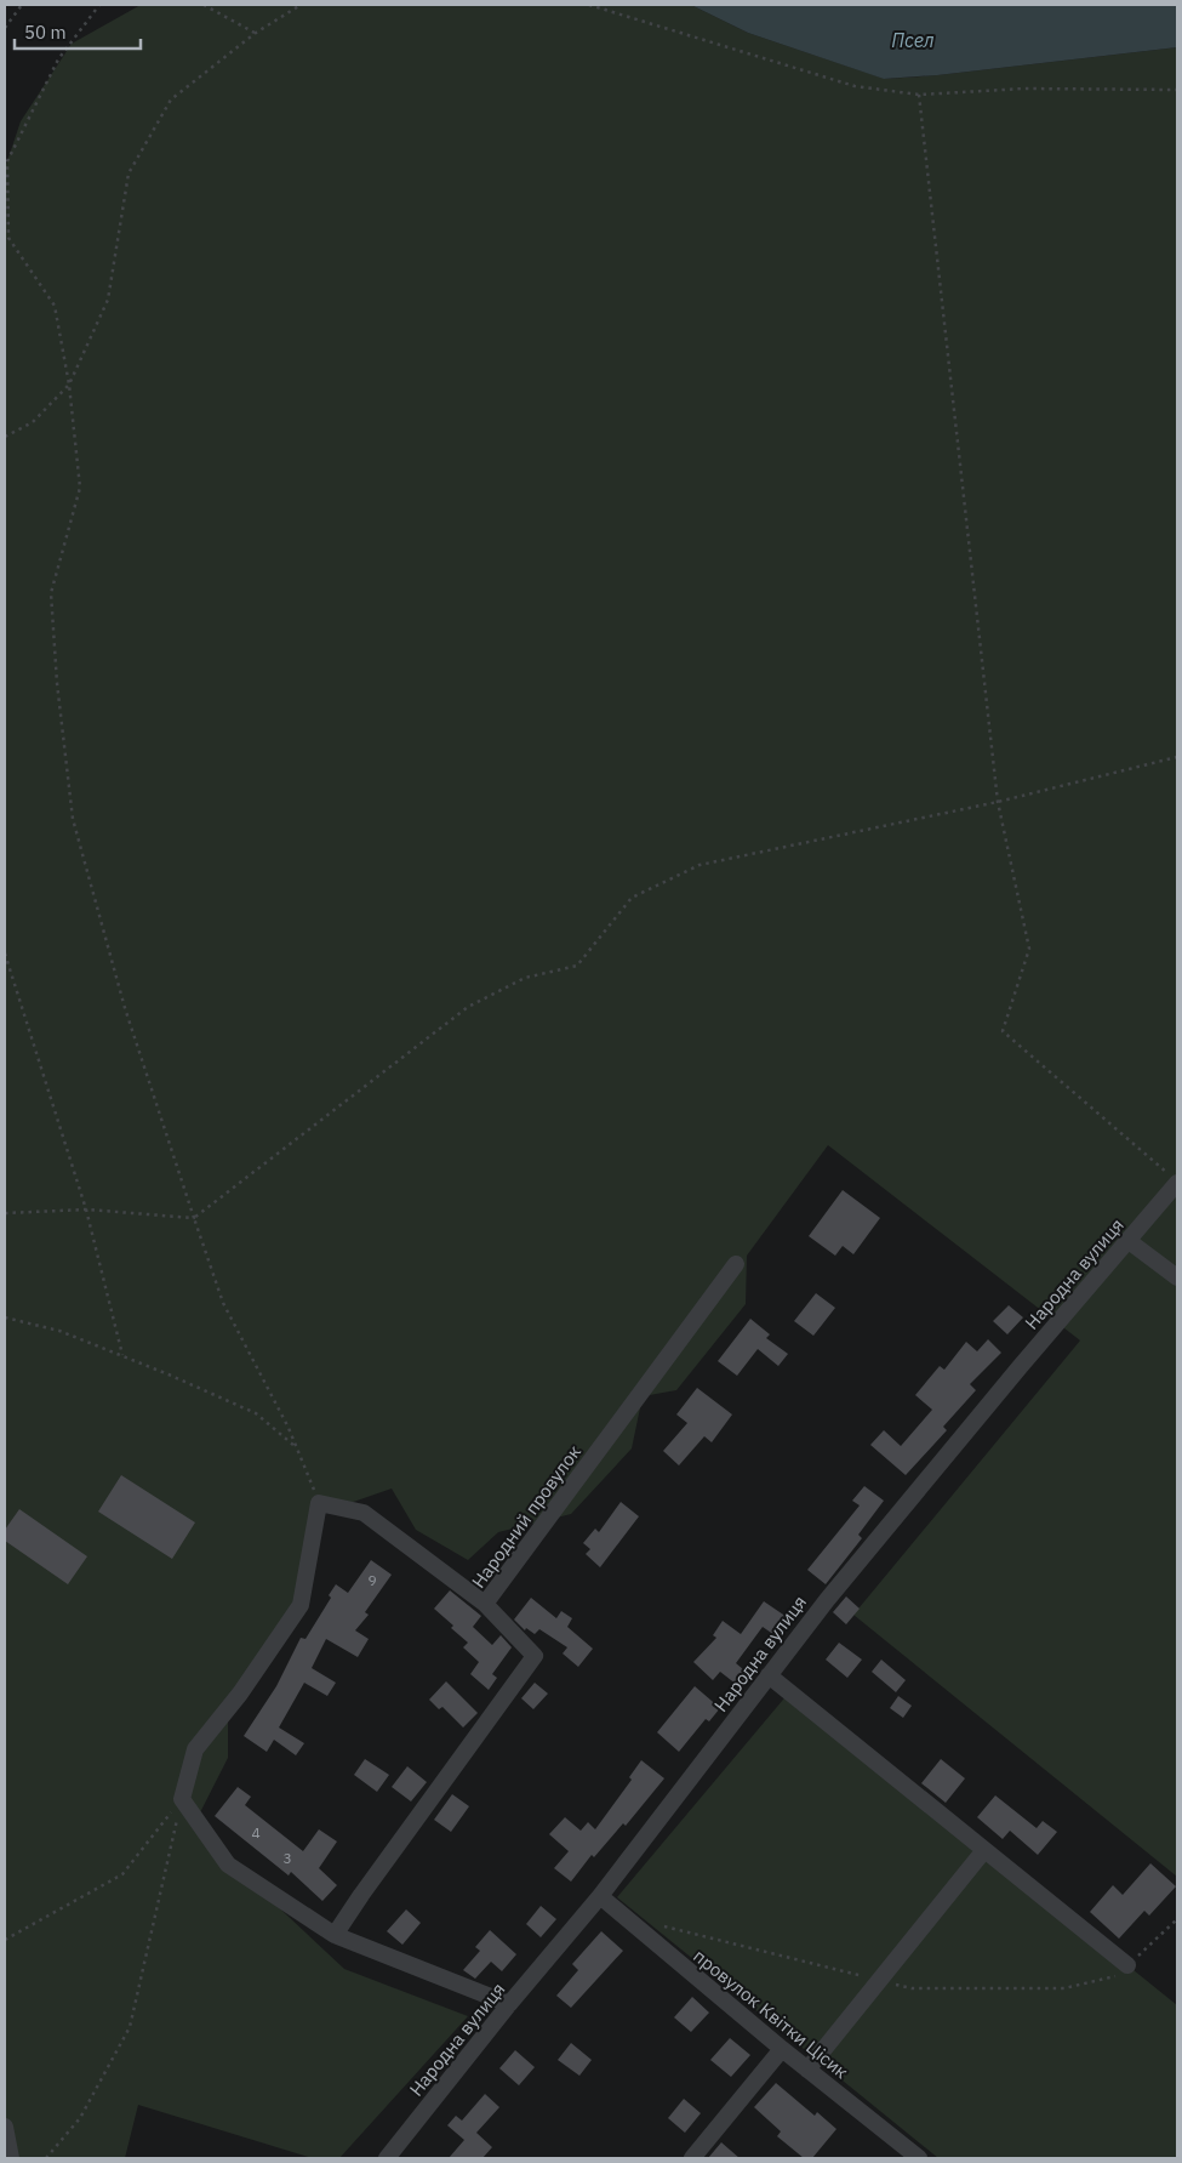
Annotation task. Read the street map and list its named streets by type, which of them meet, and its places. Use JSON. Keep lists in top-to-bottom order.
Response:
{
  "streets": {
    "street": ["Народна вулиця", "Народний провулок", "провулок Квітки Цісик"]
  },
  "crossings": [
    ["Народна вулиця", "провулок Квітки Цісик"]
  ],
  "water": ["Псел"],
  "house_numbers": ["9", "4", "3"],
  "scale_bar": "50 m"
}
